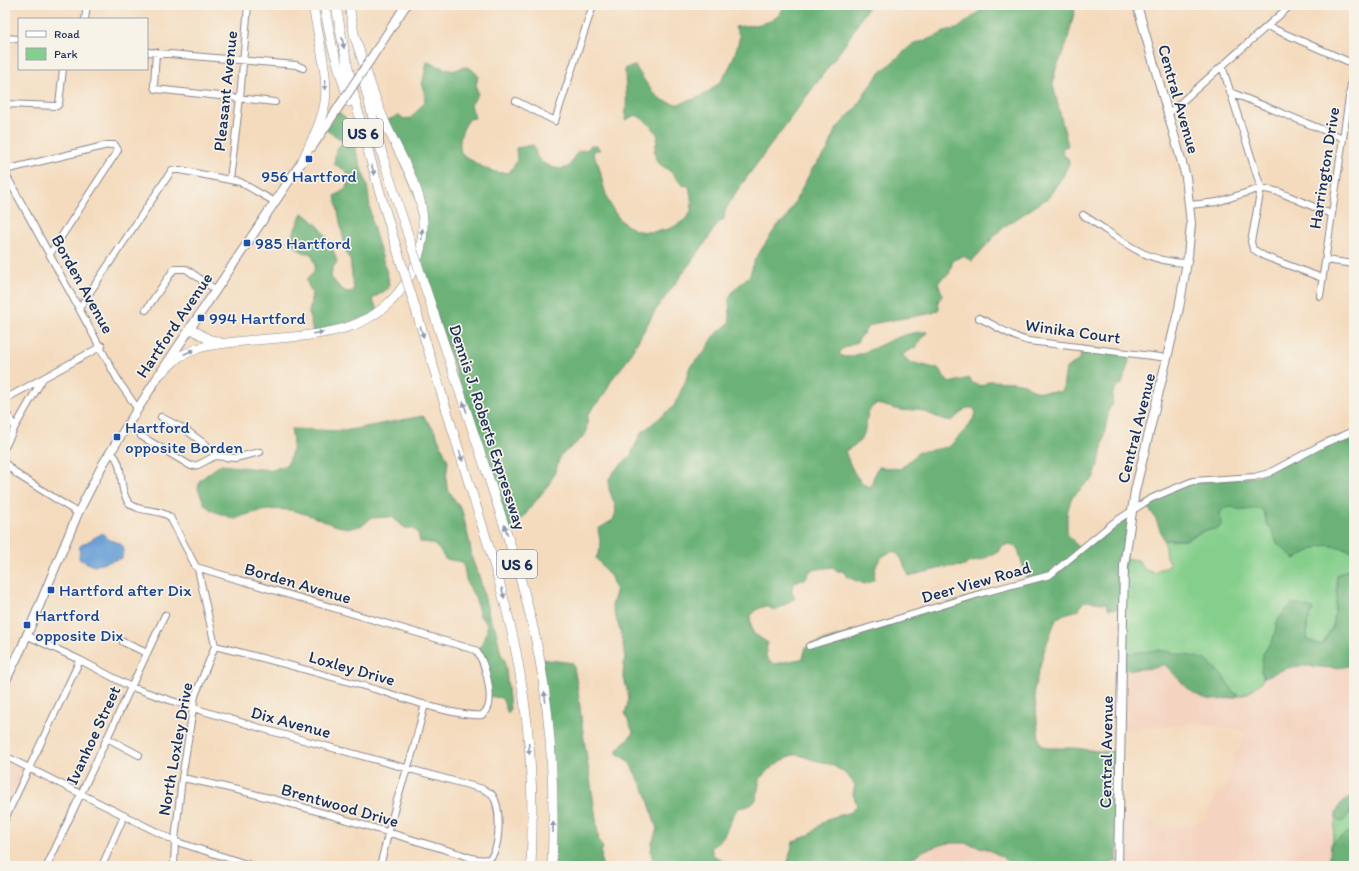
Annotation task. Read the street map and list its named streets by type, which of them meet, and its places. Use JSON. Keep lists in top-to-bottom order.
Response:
{
  "streets": {
    "highway": ["US 6", "Dennis J. Roberts Expressway"],
    "main road": ["Central Avenue", "Hartford Avenue"],
    "street": [
      "Pleasant Avenue",
      "Harrington Drive",
      "Borden Avenue",
      "Winika Court",
      "Deer View Road",
      "Loxley Drive",
      "Dix Avenue",
      "Ivanhoe Street",
      "North Loxley Drive",
      "Brentwood Drive"
    ]
  },
  "crossings": [
    ["Central Avenue", "Winika Court"],
    ["Central Avenue", "Deer View Road"],
    ["Borden Avenue", "Hartford Avenue"],
    ["Borden Avenue", "Loxley Drive"],
    ["Hartford Avenue", "Dix Avenue"],
    ["Loxley Drive", "North Loxley Drive"],
    ["Dix Avenue", "Ivanhoe Street"],
    ["Dix Avenue", "North Loxley Drive"],
    ["Dix Avenue", "Brentwood Drive"],
    ["North Loxley Drive", "Brentwood Drive"]
  ],
  "places": {
    "transit": [
      "956 Hartford",
      "985 Hartford",
      "994 Hartford",
      "Hartford opposite Borden",
      "Hartford after Dix",
      "Hartford opposite Dix"
    ]
  },
  "legend": ["Road", "Park"]
}
